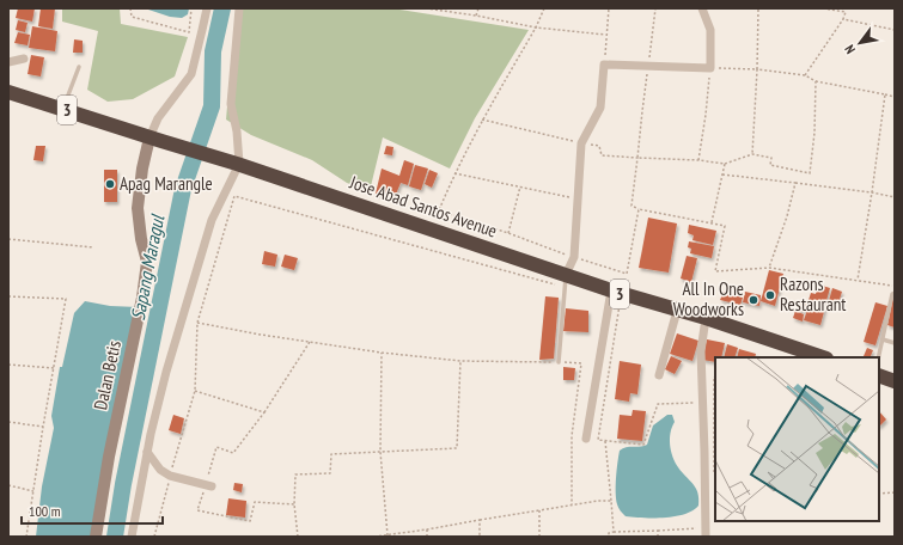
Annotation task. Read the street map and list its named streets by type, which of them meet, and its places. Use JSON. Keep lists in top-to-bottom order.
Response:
{
  "streets": {
    "highway": ["3", "Jose Abad Santos Avenue"],
    "street": ["Dalan Betis"]
  },
  "crossings": [
    ["Jose Abad Santos Avenue", "Dalan Betis"]
  ],
  "water": ["Sapang Maragul"],
  "places": ["Apag Marangle", "Razons Restaurant", "All In One Woodworks"],
  "scale_bar": "100 m",
  "north": "bottom left"
}
